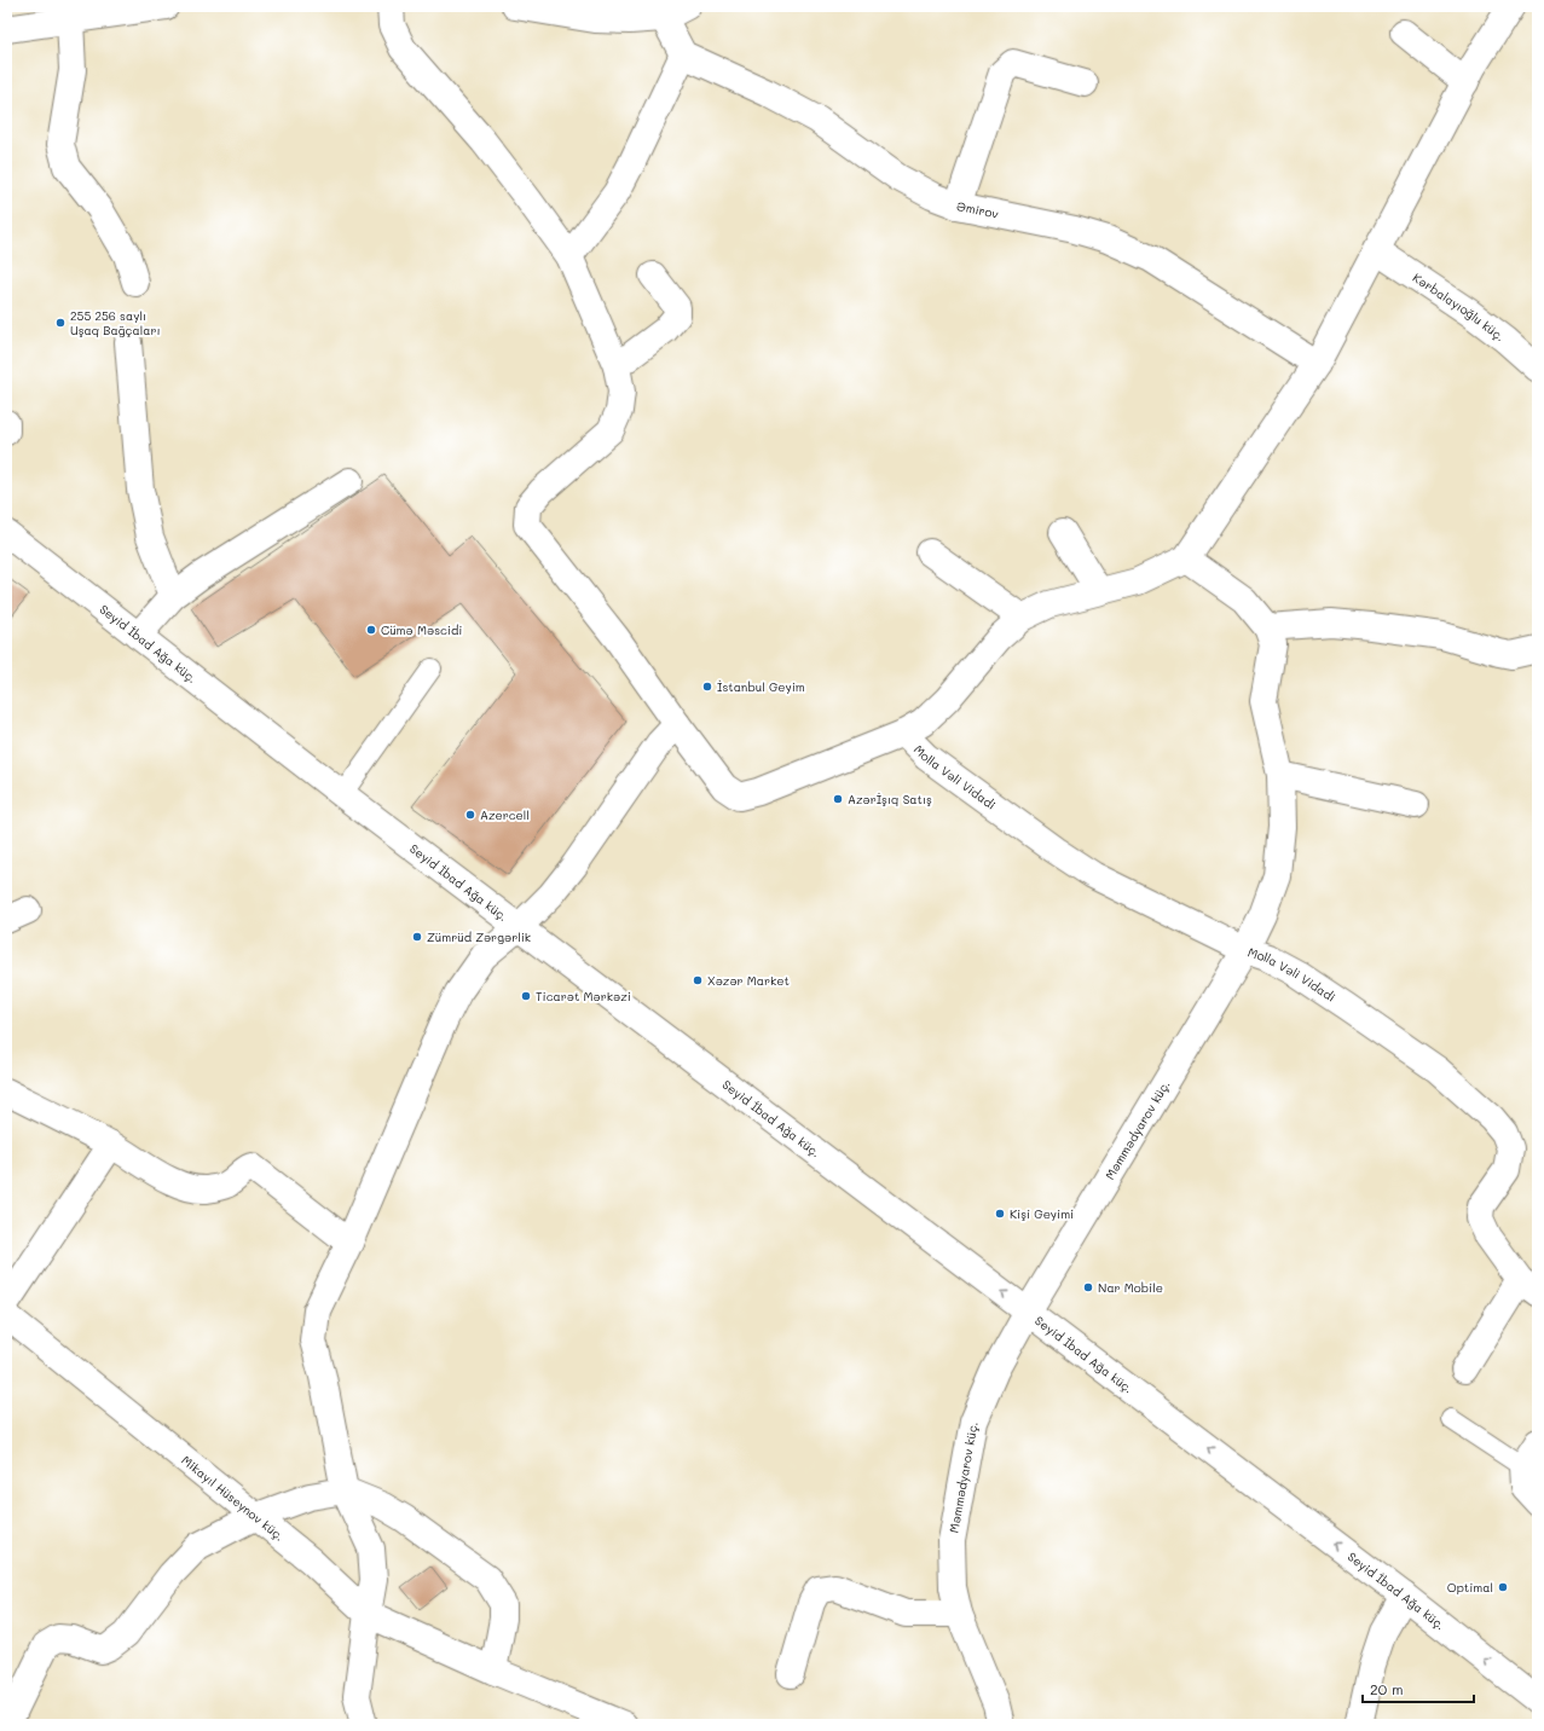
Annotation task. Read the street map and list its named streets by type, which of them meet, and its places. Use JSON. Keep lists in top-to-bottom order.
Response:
{
  "streets": {
    "street": [
      "Əmirov",
      "Kərbalayıoğlu küç.",
      "Seyid İbad Ağa küç.",
      "Molla Vəli Vidadi",
      "Məmmədyarov küç.",
      "Mikayıl Hüseynov küç."
    ]
  },
  "crossings": [
    ["Seyid İbad Ağa küç.", "Məmmədyarov küç."],
    ["Molla Vəli Vidadi", "Məmmədyarov küç."]
  ],
  "one_way": ["Seyid İbad Ağa küç."],
  "places": [
    "255 256 saylı Uşaq Bağçaları",
    "Cümə Məscidi",
    "İstanbul Geyim",
    "Azərİşıq Satış",
    "Azercell",
    "Zümrüd Zərgərlik",
    "Xəzər Market",
    "Ticarət Mərkəzi",
    "Kişi Geyimi",
    "Nar Mobile",
    "Optimal"
  ],
  "scale_bar": "20 m"
}
